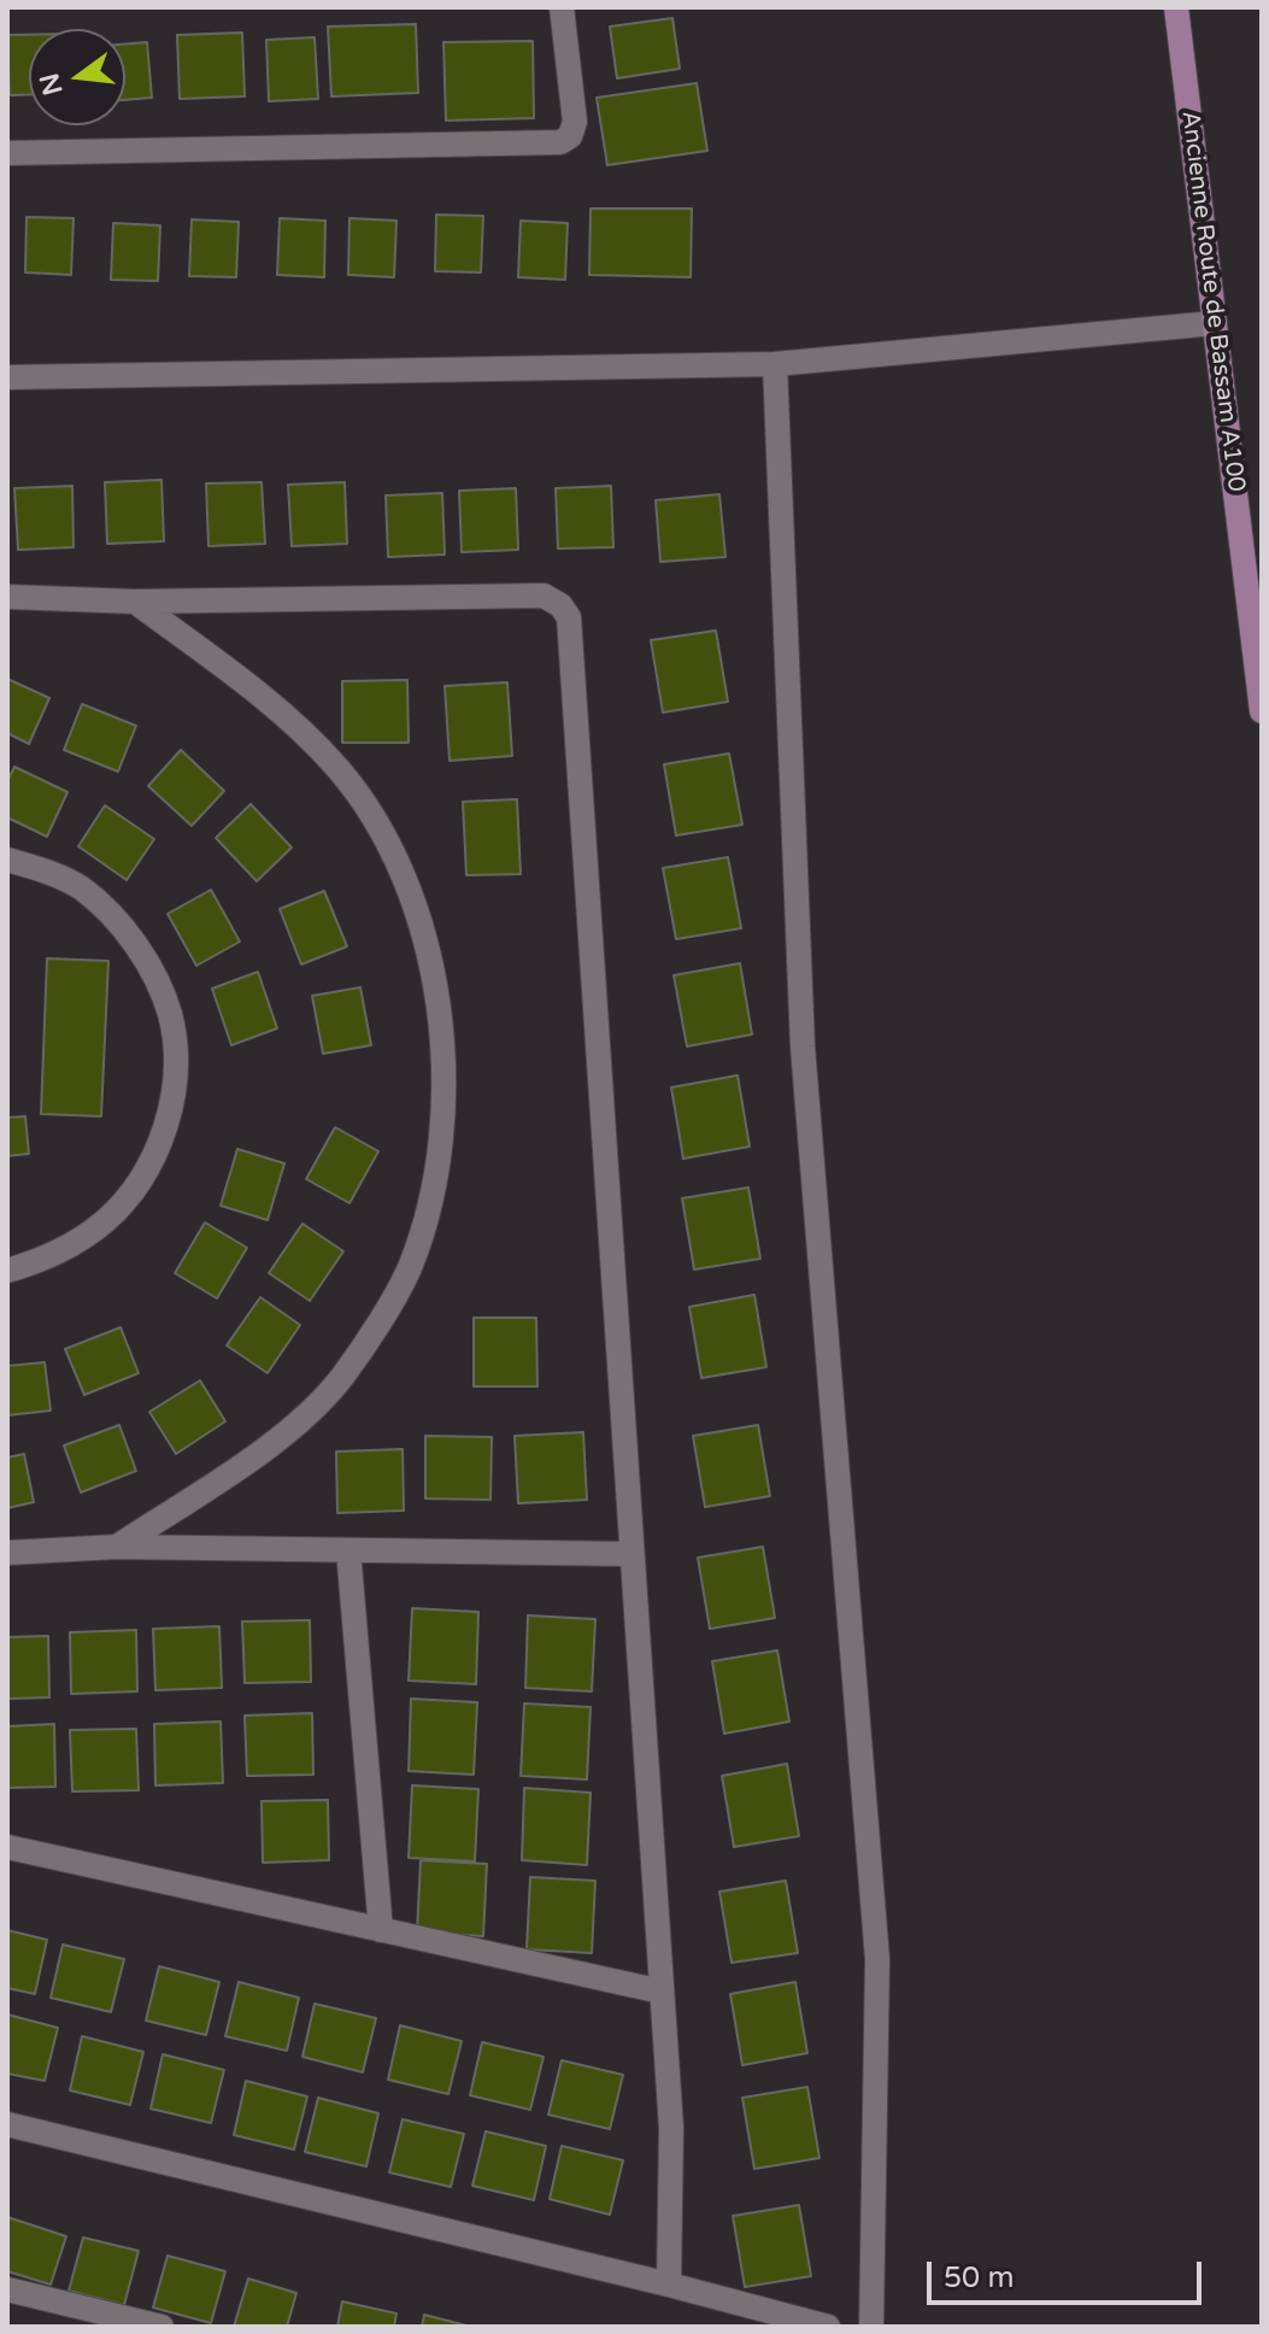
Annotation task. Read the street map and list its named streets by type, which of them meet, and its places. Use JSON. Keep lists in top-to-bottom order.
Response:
{
  "streets": {
    "main road": ["Ancienne Route de Bassam A100"]
  },
  "scale_bar": "50 m",
  "north": "left"
}
